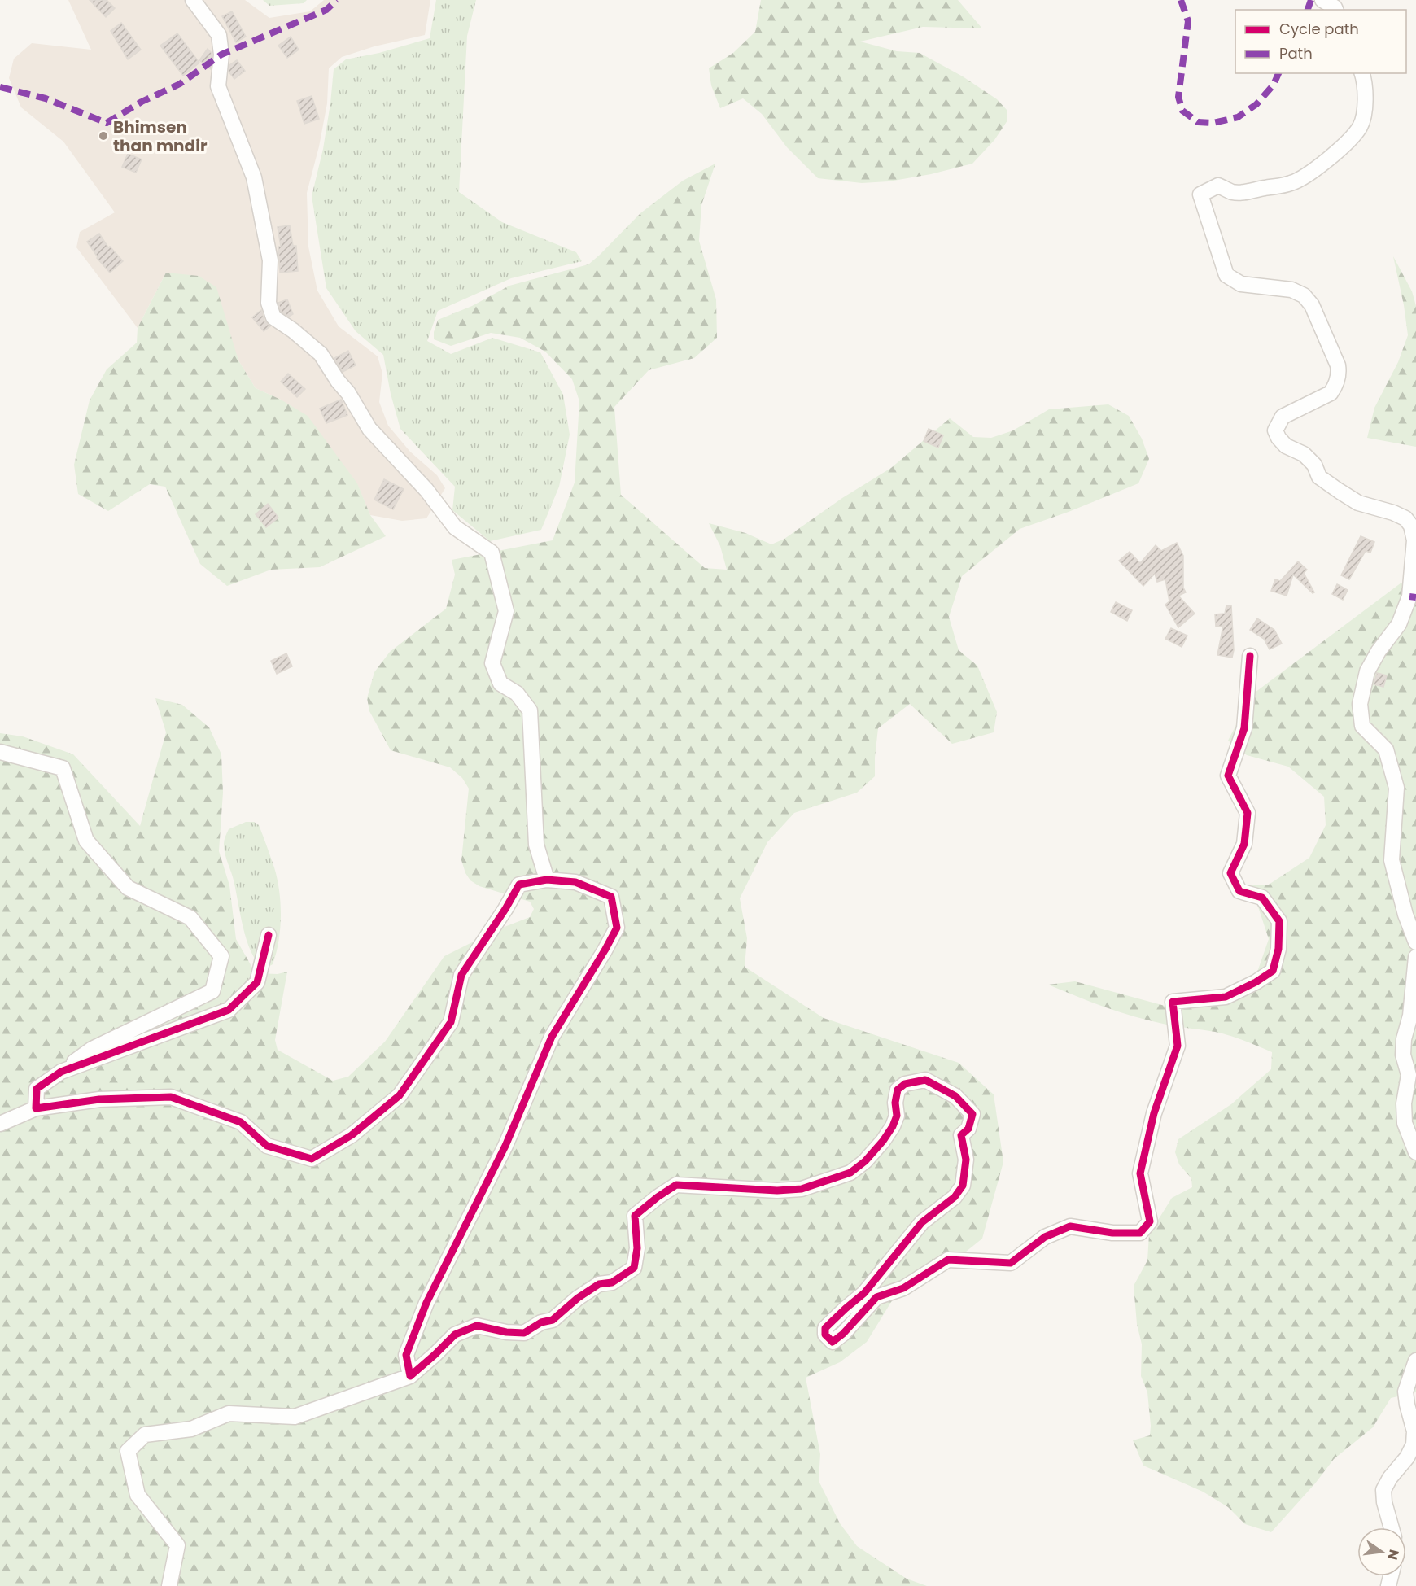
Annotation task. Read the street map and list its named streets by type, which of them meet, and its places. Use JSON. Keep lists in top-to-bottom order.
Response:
{
  "places": ["Bhimsen than mndir"],
  "legend": ["Cycle path", "Path"],
  "north": "right"
}
